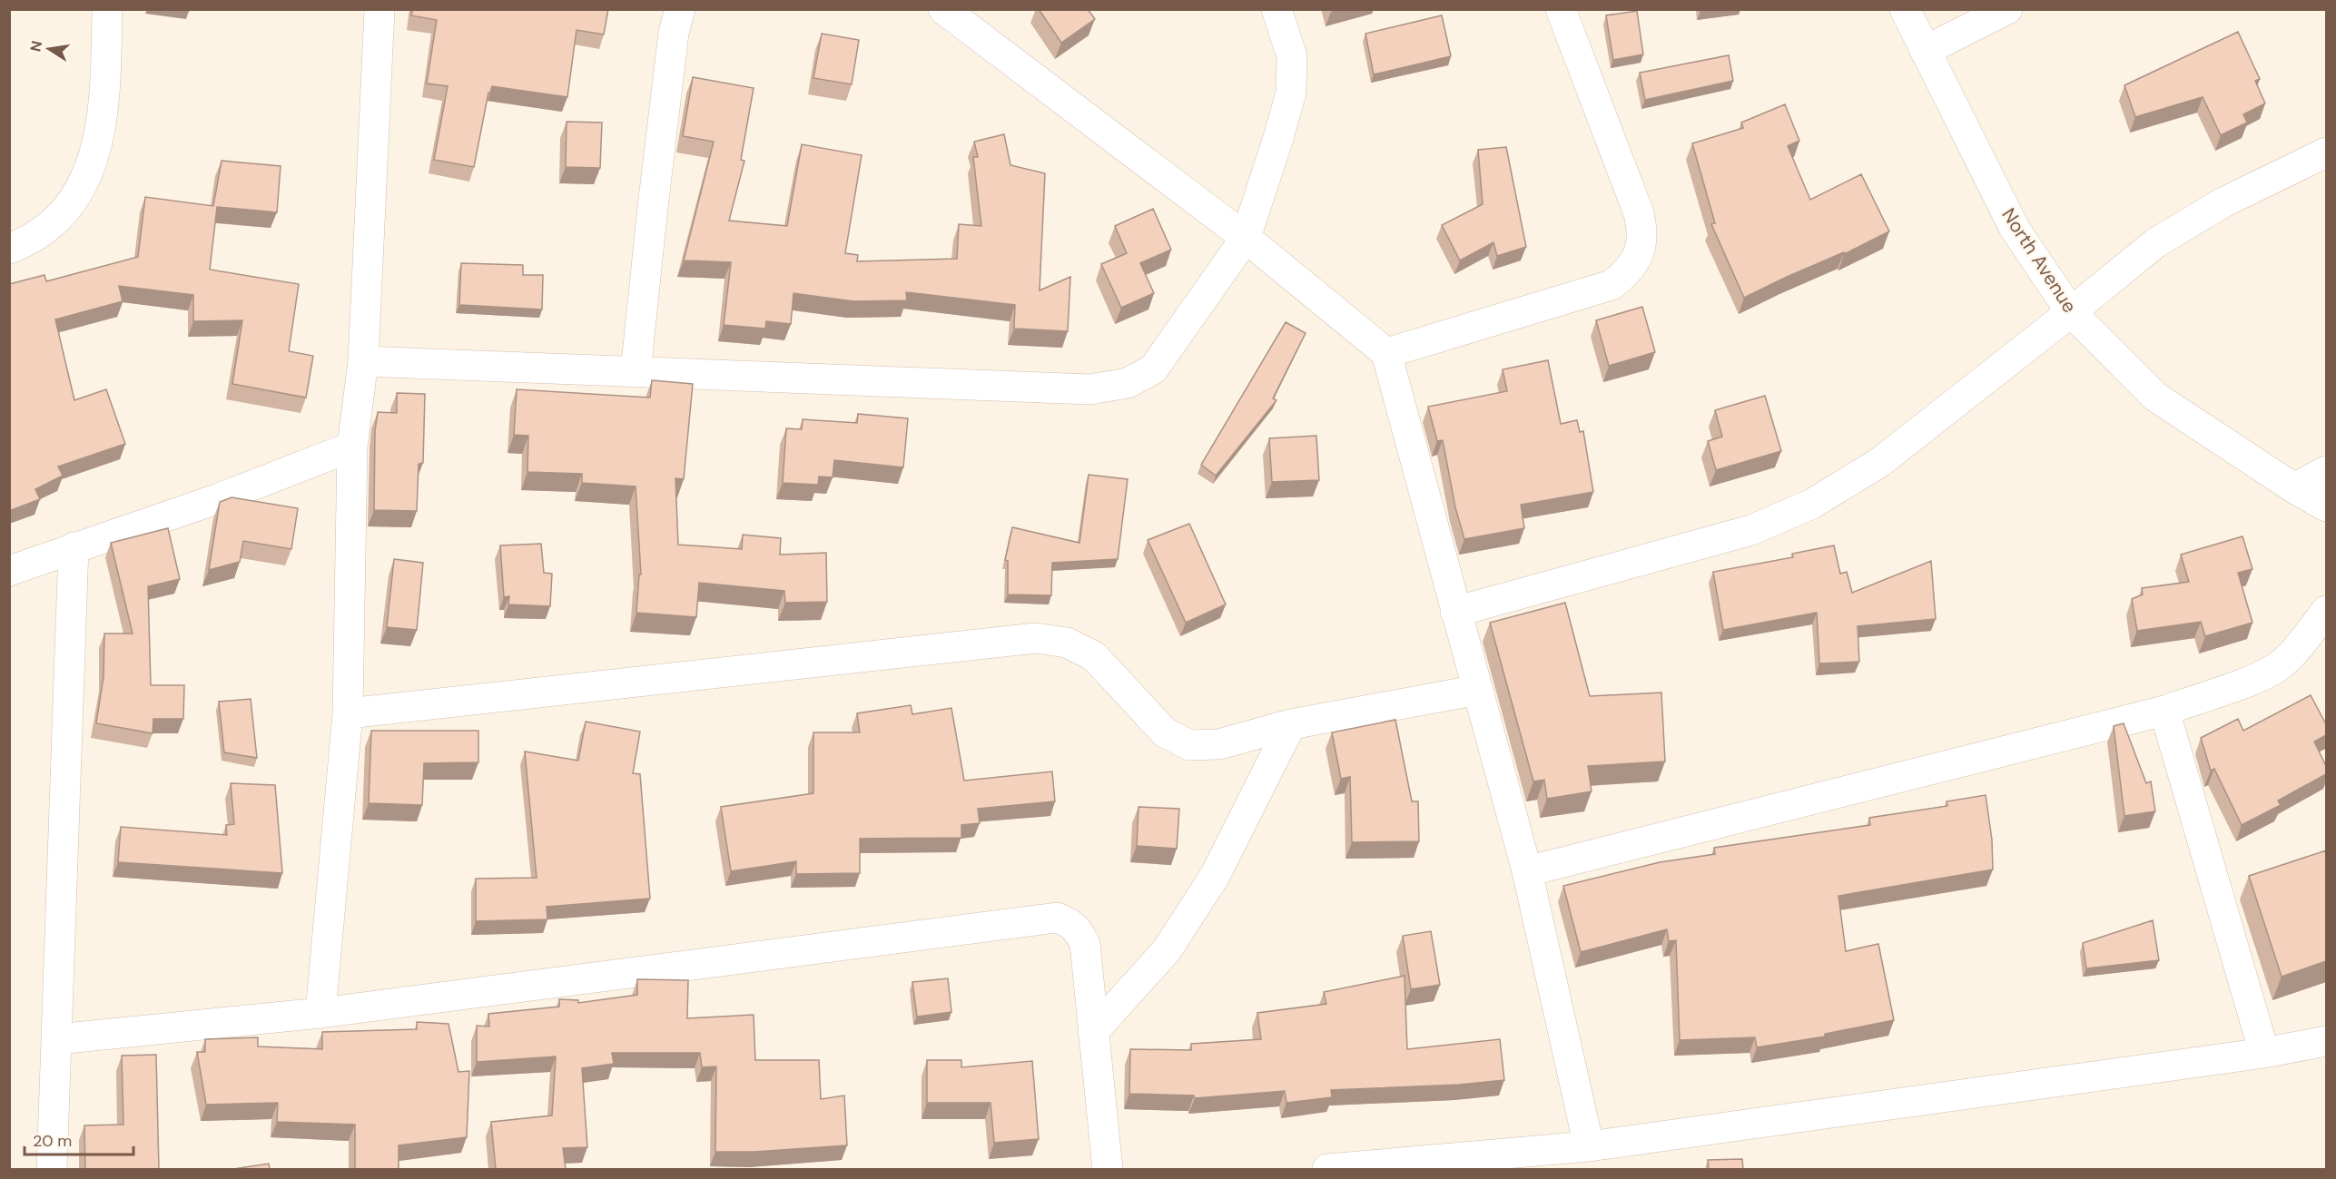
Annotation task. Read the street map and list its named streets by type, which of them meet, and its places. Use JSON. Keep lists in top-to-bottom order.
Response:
{
  "streets": {
    "street": ["North Avenue"]
  },
  "scale_bar": "20 m",
  "north": "left"
}
